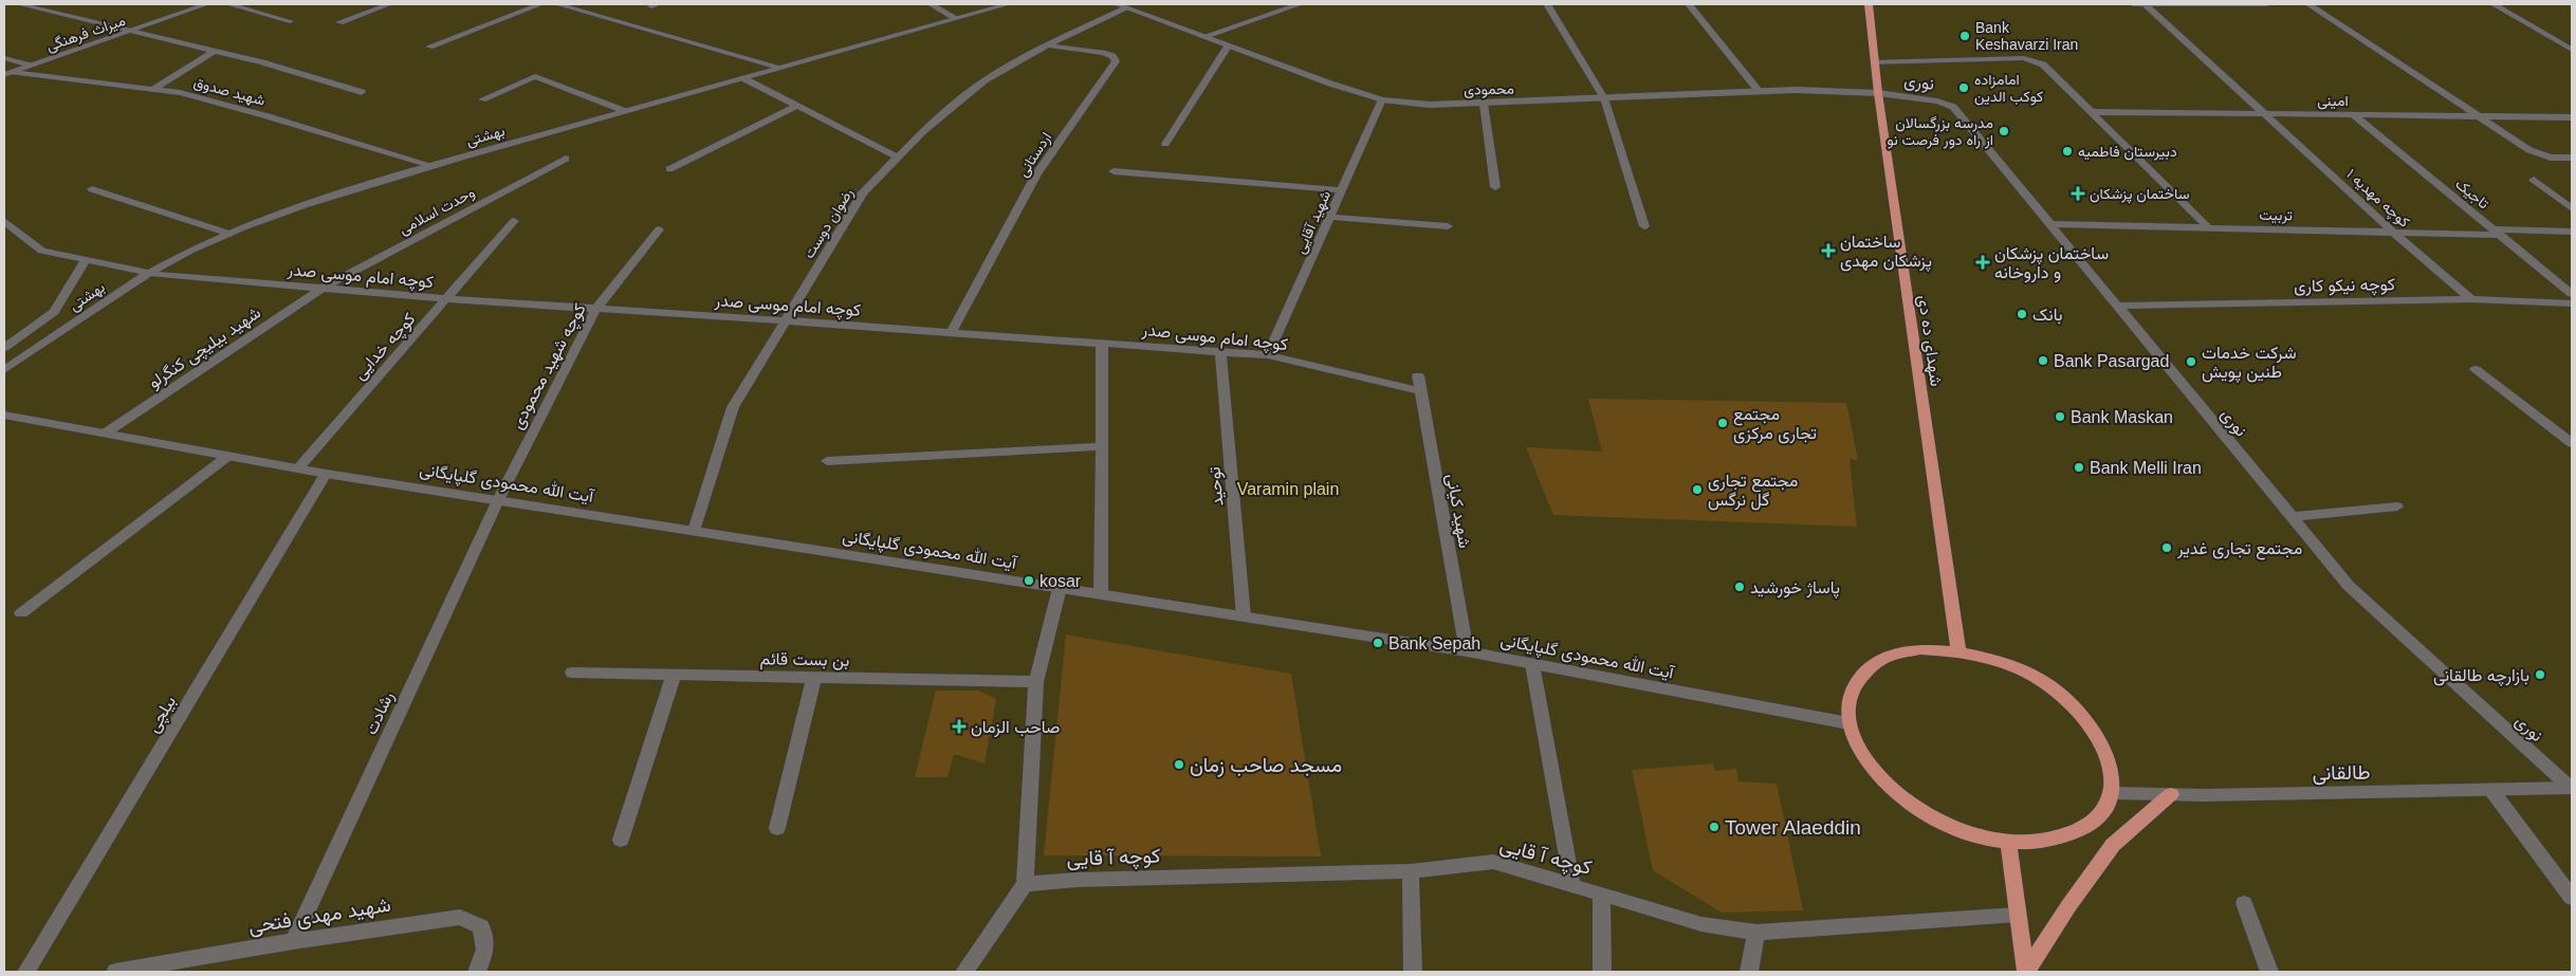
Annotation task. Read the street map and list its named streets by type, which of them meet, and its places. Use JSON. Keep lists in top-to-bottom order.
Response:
{
  "streets": {
    "main road": ["شهدای ده دی"],
    "street": [
      "میراث فرهنگی",
      "نوری",
      "محمودی",
      "شهید صدوق",
      "امینی",
      "بهشتی",
      "اردستانی",
      "تاجیک",
      "کوچه مهدیه ۱",
      "وحدت اسلامی",
      "تربیت",
      "شهید آقایی",
      "رضوان دوست",
      "کوچه امام موسی صدر",
      "کوچه نیکو کاری",
      "کوچه خدایی",
      "شهید بیلیچی کنگرلو",
      "کوچه شهید محمودی",
      "آیت الله محمودی گلپایگانی",
      "توحید",
      "شهید کیانی",
      "بن بست قائم",
      "رشادت",
      "بیلچی",
      "طالقانی",
      "کوچه آ قایی",
      "شهید مهدی فتحی"
    ]
  },
  "crossings": [
    ["میراث فرهنگی", "شهید صدوق"],
    ["نوری", "محمودی"],
    ["نوری", "تربیت"],
    ["نوری", "کوچه نیکو کاری"],
    ["نوری", "شهدای ده دی"],
    ["نوری", "طالقانی"],
    ["محمودی", "شهید آقایی"],
    ["محمودی", "رضوان دوست"],
    ["محمودی", "شهدای ده دی"],
    ["شهید صدوق", "بهشتی"],
    ["امینی", "تاجیک"],
    ["امینی", "کوچه مهدیه ۱"],
    ["بهشتی", "کوچه امام موسی صدر"],
    ["اردستانی", "رضوان دوست"],
    ["اردستانی", "کوچه امام موسی صدر"],
    ["تاجیک", "تربیت"],
    ["کوچه مهدیه ۱", "تربیت"],
    ["کوچه مهدیه ۱", "کوچه نیکو کاری"],
    ["وحدت اسلامی", "کوچه امام موسی صدر"],
    ["وحدت اسلامی", "شهید بیلیچی کنگرلو"],
    ["شهید آقایی", "کوچه امام موسی صدر"],
    ["رضوان دوست", "کوچه امام موسی صدر"],
    ["رضوان دوست", "آیت الله محمودی گلپایگانی"],
    ["کوچه امام موسی صدر", "کوچه خدایی"],
    ["کوچه امام موسی صدر", "شهید بیلیچی کنگرلو"],
    ["کوچه امام موسی صدر", "کوچه شهید محمودی"],
    ["کوچه امام موسی صدر", "توحید"],
    ["کوچه امام موسی صدر", "شهید کیانی"],
    ["کوچه خدایی", "آیت الله محمودی گلپایگانی"],
    ["شهید بیلیچی کنگرلو", "آیت الله محمودی گلپایگانی"],
    ["کوچه شهید محمودی", "آیت الله محمودی گلپایگانی"],
    ["کوچه شهید محمودی", "رشادت"],
    ["آیت الله محمودی گلپایگانی", "توحید"],
    ["آیت الله محمودی گلپایگانی", "شهید کیانی"],
    ["آیت الله محمودی گلپایگانی", "رشادت"],
    ["آیت الله محمودی گلپایگانی", "بیلچی"],
    ["رشادت", "شهید مهدی فتحی"]
  ],
  "parks": ["Varamin plain"],
  "places": {
    "other": [
      "Bank Keshavarzi Iran",
      "امامزاده کوکب الدین",
      "مدرسه بزرگسالان از راه دور فرصت نو",
      "دبیرستان فاطمیه",
      "بانک",
      "Bank Pasargad",
      "شرکت خدمات طنین پویش",
      "Bank Maskan",
      "مجتمع تجاری مرکزی",
      "Bank Melli Iran",
      "مجتمع تجاری گل نرگس",
      "مجتمع تجاری غدیر",
      "kosar",
      "پاساژ خورشید",
      "Bank Sepah",
      "بازارچه طالقانی",
      "مسجد صاحب زمان",
      "Tower Alaeddin"
    ],
    "health": [
      "ساختمان پزشکان",
      "ساختمان پزشکان مهدی",
      "ساختمان پزشکان و داروخانه",
      "صاحب الزمان"
    ]
  }
}
